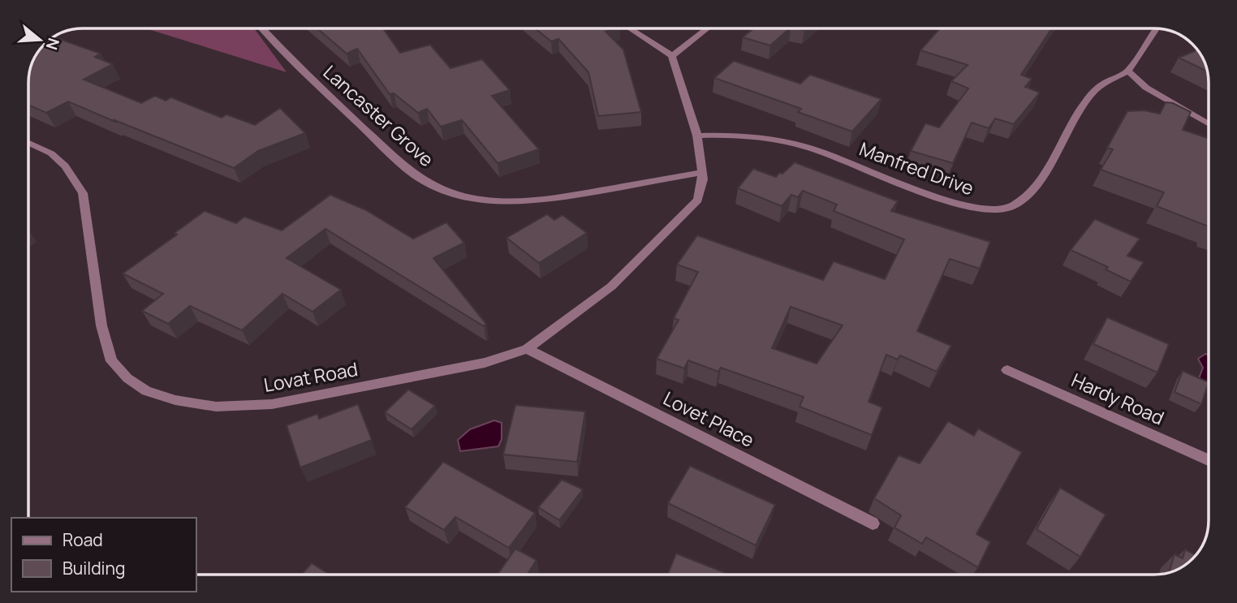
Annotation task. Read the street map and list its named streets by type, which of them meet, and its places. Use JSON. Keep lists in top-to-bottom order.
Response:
{
  "streets": {
    "street": [
      "Lancaster Grove",
      "Manfred Drive",
      "Lovat Road",
      "Hardy Road",
      "Lovet Place"
    ]
  },
  "crossings": [
    ["Lancaster Grove", "Lovat Road"],
    ["Lovat Road", "Lovet Place"]
  ],
  "legend": ["Road", "Building"],
  "north": "right"
}
